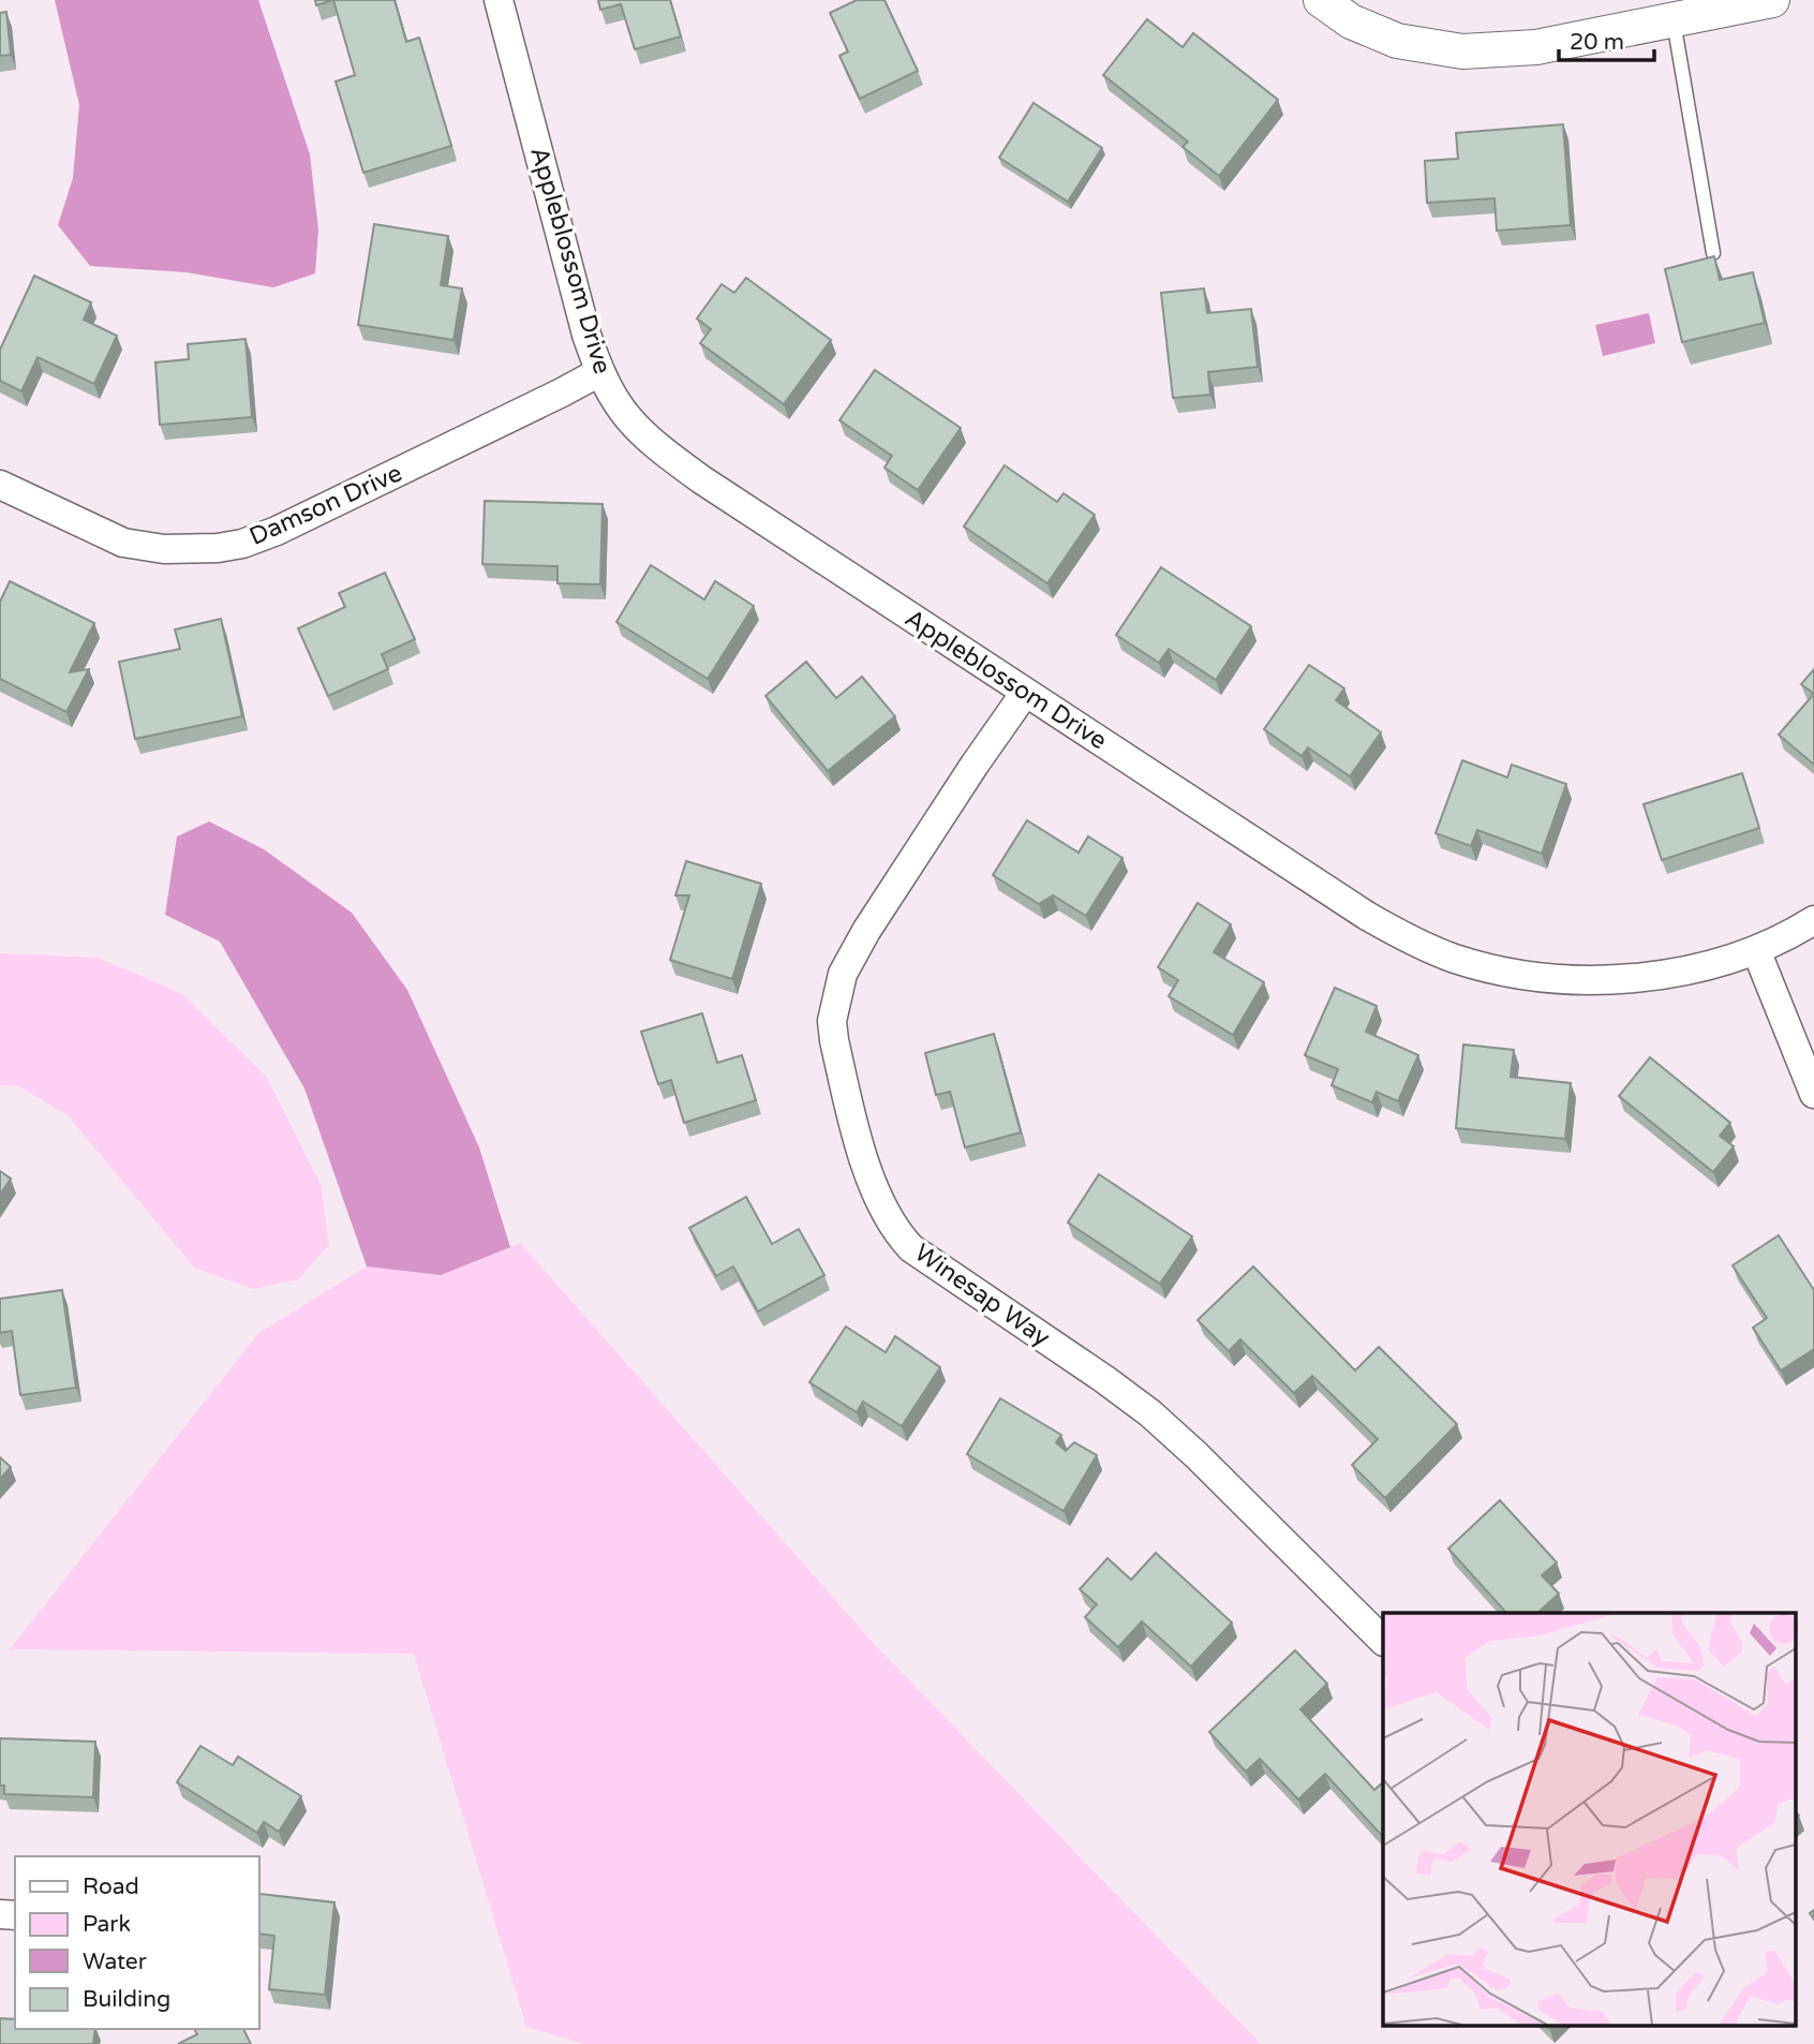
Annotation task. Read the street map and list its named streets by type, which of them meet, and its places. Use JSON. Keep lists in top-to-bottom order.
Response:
{
  "streets": {
    "street": ["Appleblossom Drive", "Damson Drive", "Winesap Way"]
  },
  "crossings": [
    ["Appleblossom Drive", "Damson Drive"],
    ["Appleblossom Drive", "Winesap Way"]
  ],
  "legend": [
    "Road",
    "Park",
    "Water",
    "Building"
  ],
  "scale_bar": "20 m"
}
